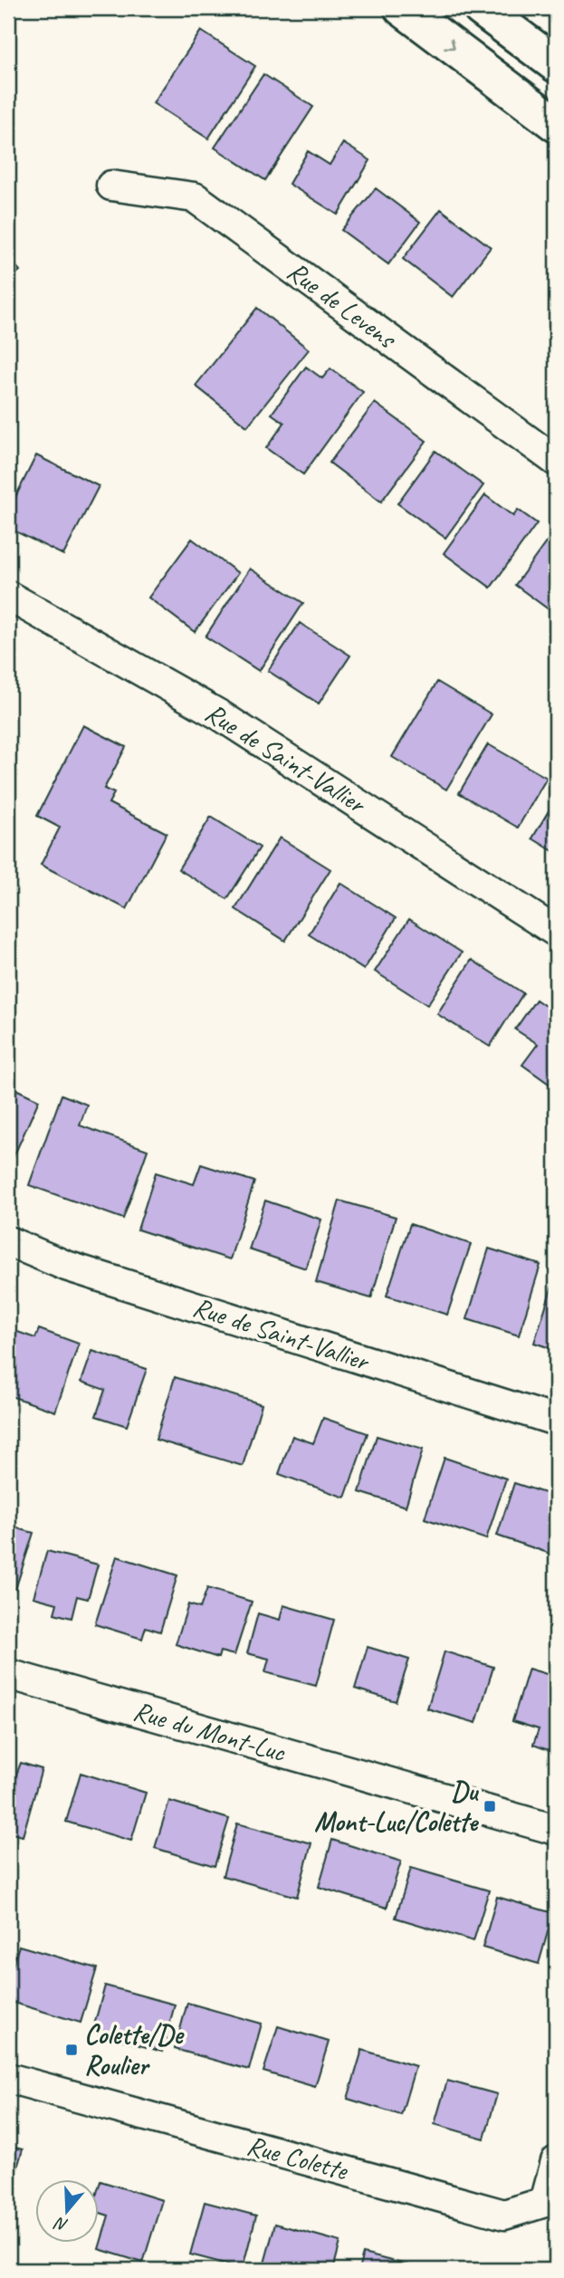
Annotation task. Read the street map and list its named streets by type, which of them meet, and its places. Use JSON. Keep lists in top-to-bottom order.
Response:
{
  "streets": {
    "street": [
      "Rue de Levens",
      "Rue de Saint-Vallier",
      "Rue du Mont-Luc",
      "Rue Colette"
    ]
  },
  "places": {
    "transit": ["Du Mont-Luc/Colette", "Colette/De Roulier"]
  },
  "north": "bottom"
}
